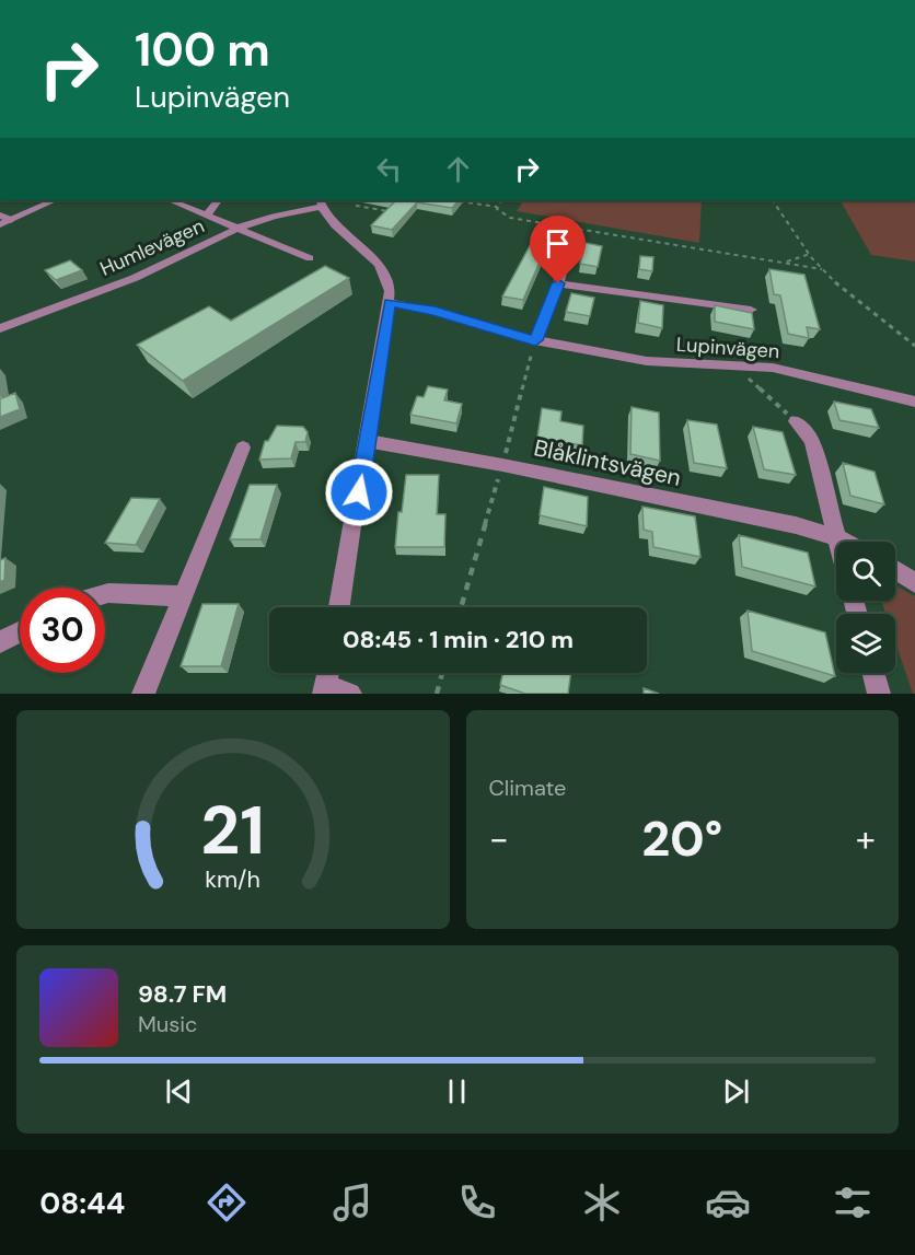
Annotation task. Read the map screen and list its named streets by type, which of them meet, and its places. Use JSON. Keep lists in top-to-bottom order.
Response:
{
  "streets": {
    "street": ["Humlevägen", "Lupinvägen", "Blåklintsvägen"]
  },
  "page": {
    "turn": ["100 m", "Lupinvägen"],
    "limit": "30",
    "trip": "08:45 · 1 min · 210 m",
    "tile": "Climate",
    "heat": ["−", "20°", "+"],
    "song": ["98.7 FM", "Music"],
    "tabs": "08:44",
    "gauge": ["21", "km/h"]
  }
}
